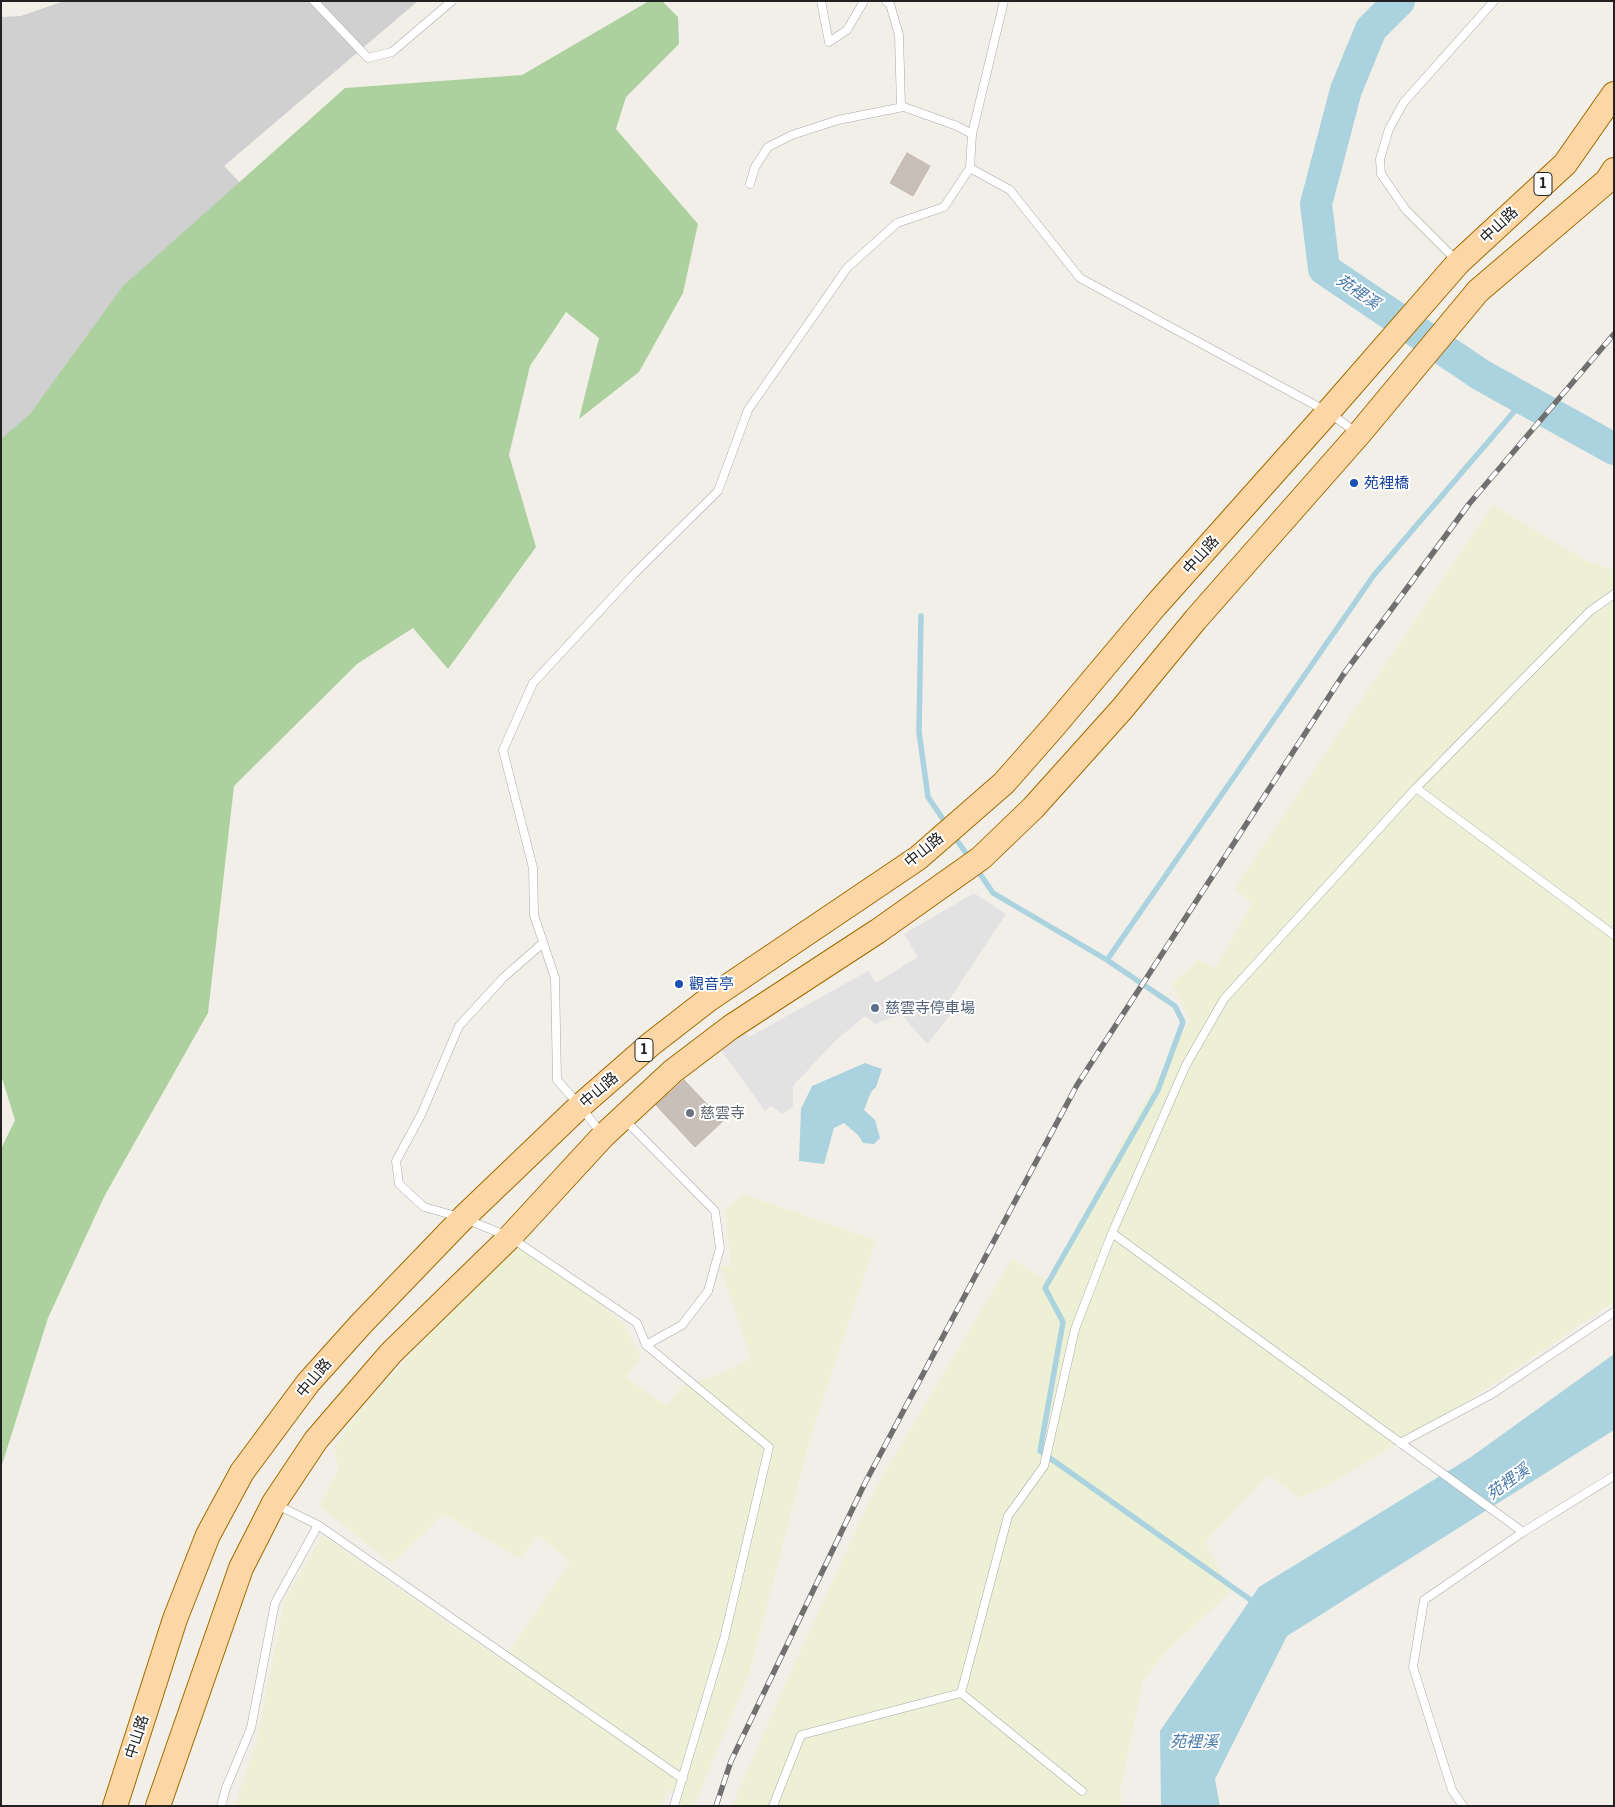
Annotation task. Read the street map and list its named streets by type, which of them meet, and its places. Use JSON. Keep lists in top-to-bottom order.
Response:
{
  "streets": {
    "main road": ["1", "中山路"]
  },
  "crossings": [
    ["1", "中山路"]
  ],
  "water": ["苑裡溪"],
  "places": [
    "苑裡橋",
    "觀音亭",
    "慈雲寺停車場",
    "慈雲寺"
  ]
}
